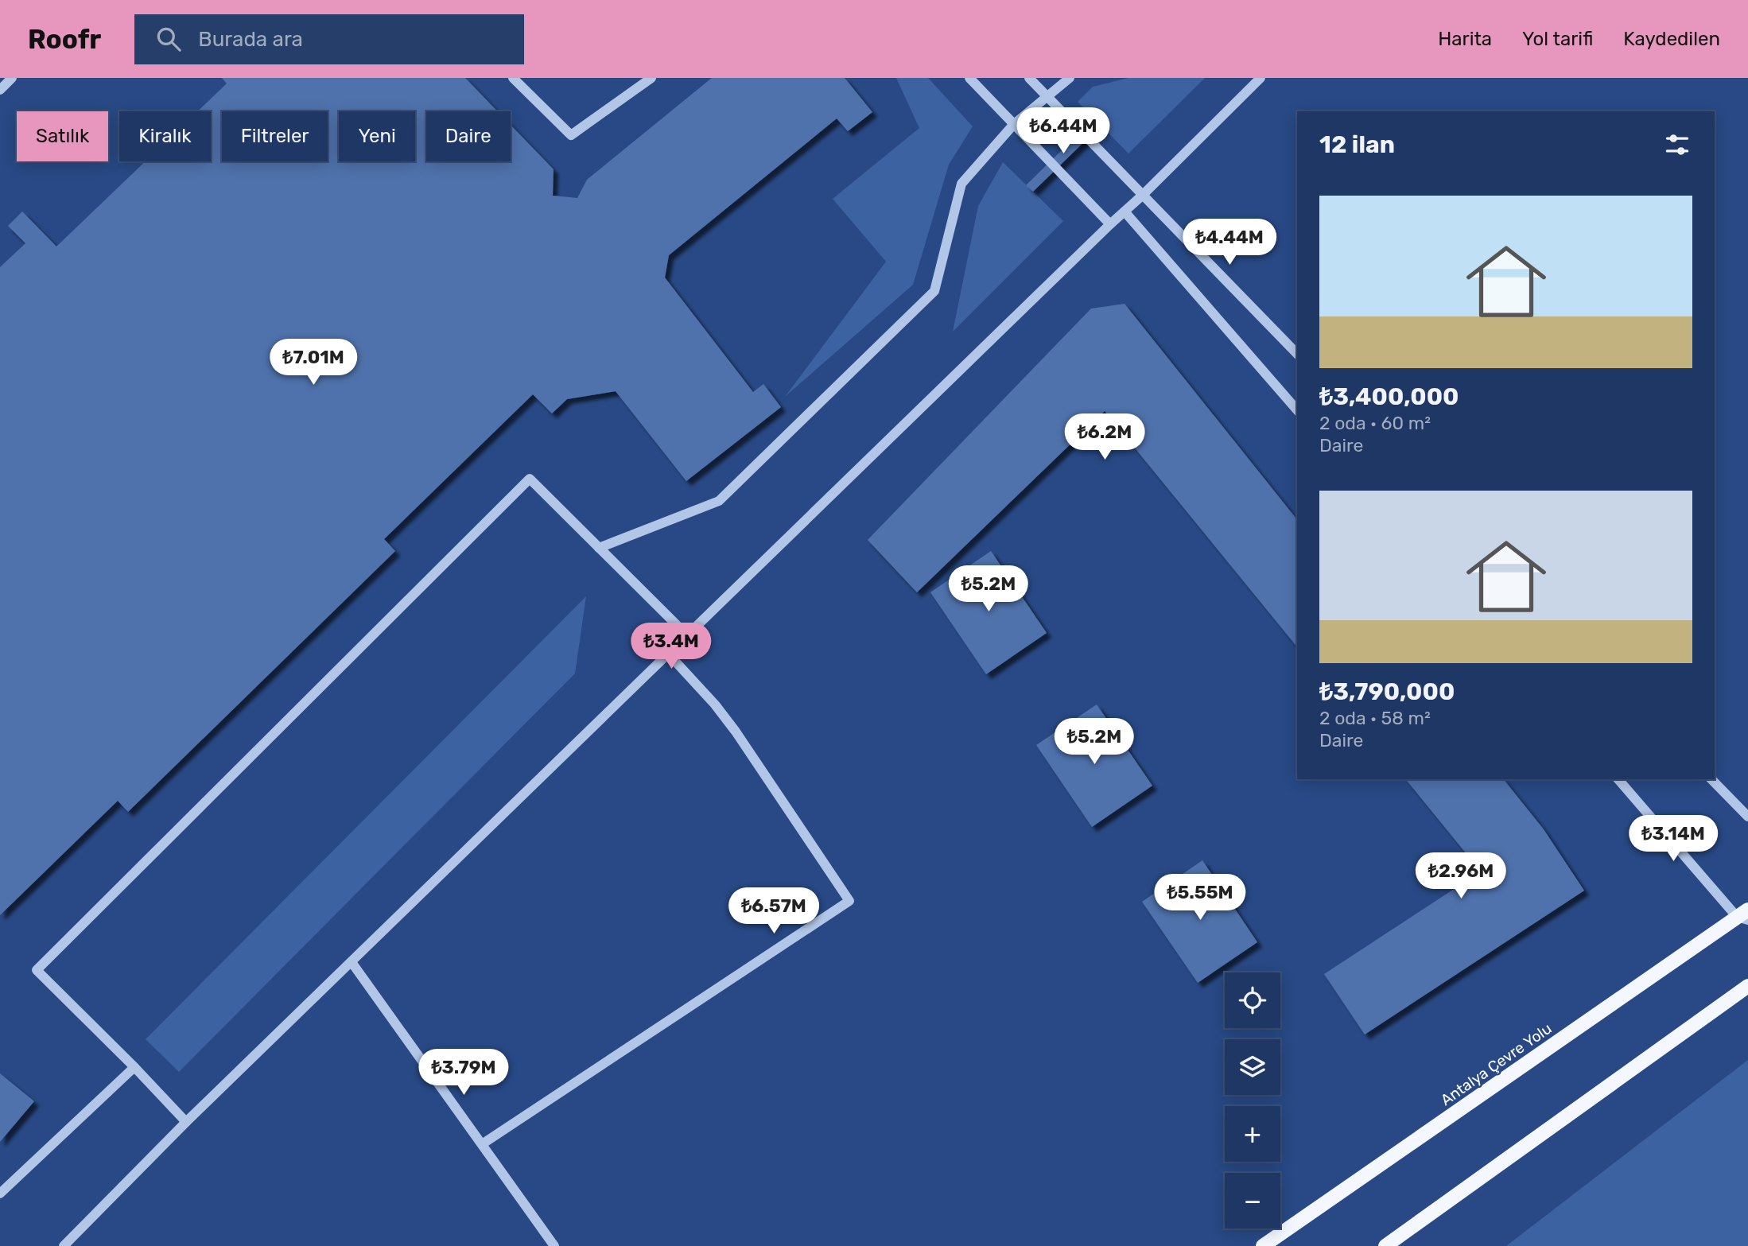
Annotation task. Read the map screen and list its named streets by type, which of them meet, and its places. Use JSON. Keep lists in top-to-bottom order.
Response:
{
  "streets": {
    "main road": ["Antalya Çevre Yolu"]
  },
  "page": {
    "header": "Roofr",
    "search": "Burada ara",
    "nav": ["Harita", "Yol tarifi", "Kaydedilen"],
    "price": [
      "₺6.44M",
      "₺4.44M",
      "₺7.01M",
      "₺6.2M",
      "₺5.2M",
      "₺3.4M",
      "₺5.2M",
      "₺3.14M",
      "₺2.96M",
      "₺5.55M",
      "₺6.57M",
      "₺3.79M"
    ],
    "chip": [
      "Satılık",
      "Kiralık",
      "Filtreler",
      "Yeni",
      "Daire"
    ],
    "heading": "12 ilan",
    "list": [
      {
        "name": "₺3,400,000",
        "note": "2 oda · 60 m² · Daire"
      },
      {
        "name": "₺3,790,000",
        "note": "2 oda · 58 m² · Daire"
      }
    ],
    "map_buttons": ["+", "−"]
  }
}
